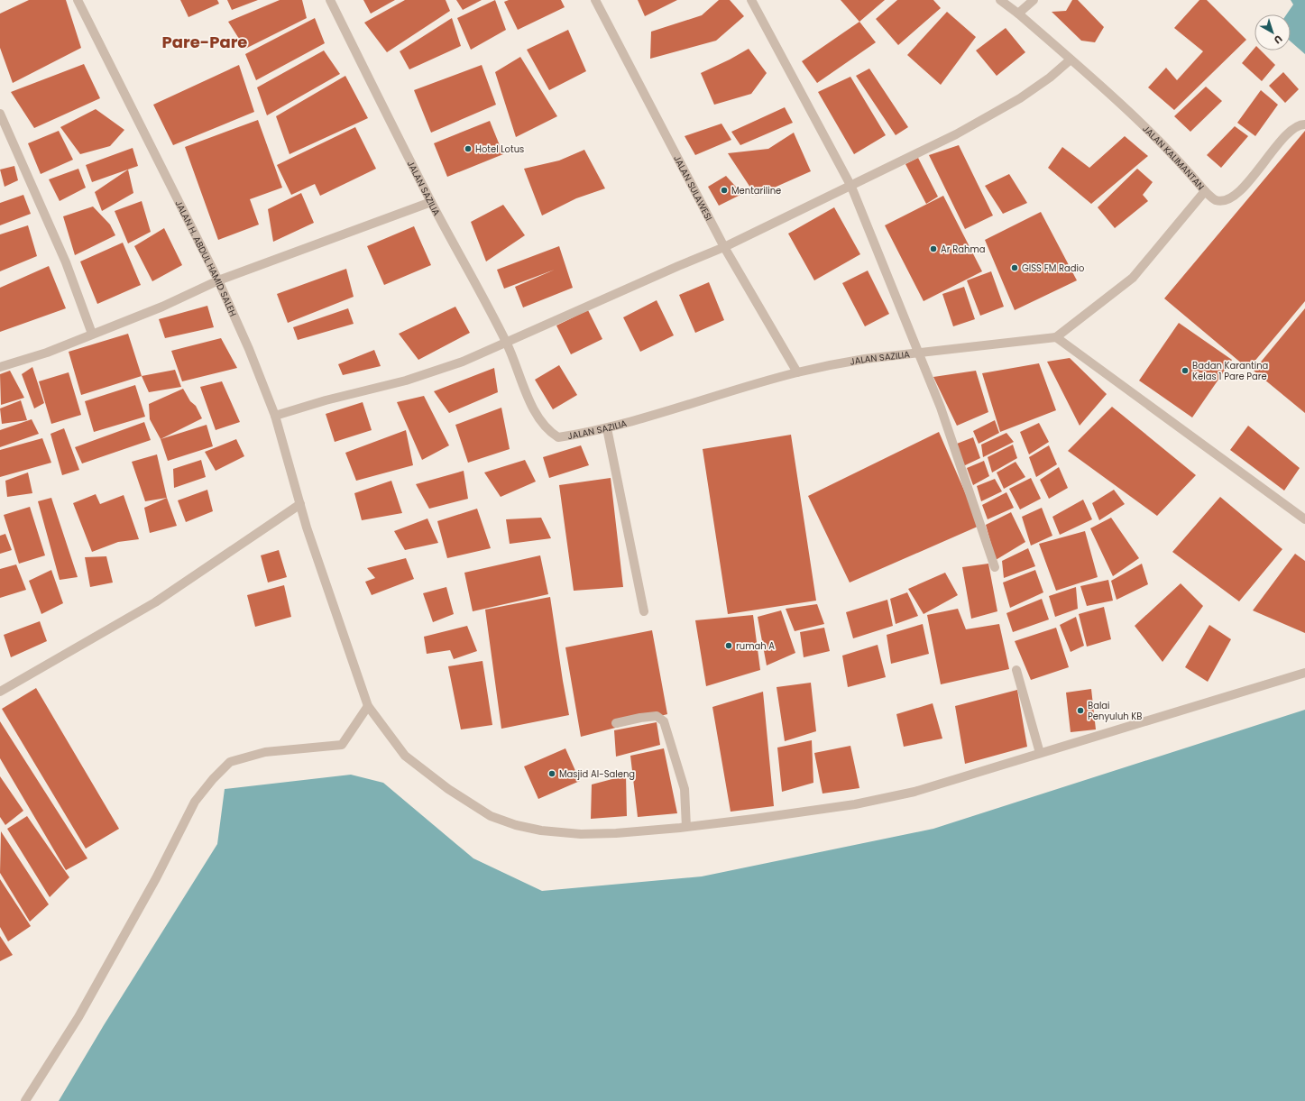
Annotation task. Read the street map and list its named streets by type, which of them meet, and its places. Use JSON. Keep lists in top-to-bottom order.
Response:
{
  "streets": {
    "street": [
      "JALAN KALIMANTAN",
      "JALAN SAZILIA",
      "JALAN SULAWESI",
      "JALAN H. ABDUL HAMID SALEH"
    ]
  },
  "crossings": [
    ["JALAN KALIMANTAN", "JALAN SAZILIA"],
    ["JALAN SAZILIA", "JALAN SULAWESI"]
  ],
  "districts": ["Pare-Pare"],
  "places": [
    "Hotel Lotus",
    "Mentariline",
    "Ar Rahma",
    "GISS FM Radio",
    "Badan Karantina Kelas 1 Pare Pare",
    "rumah A",
    "Balai Penyuluh KB",
    "Masjid Al-Saleng"
  ],
  "north": "bottom right"
}
